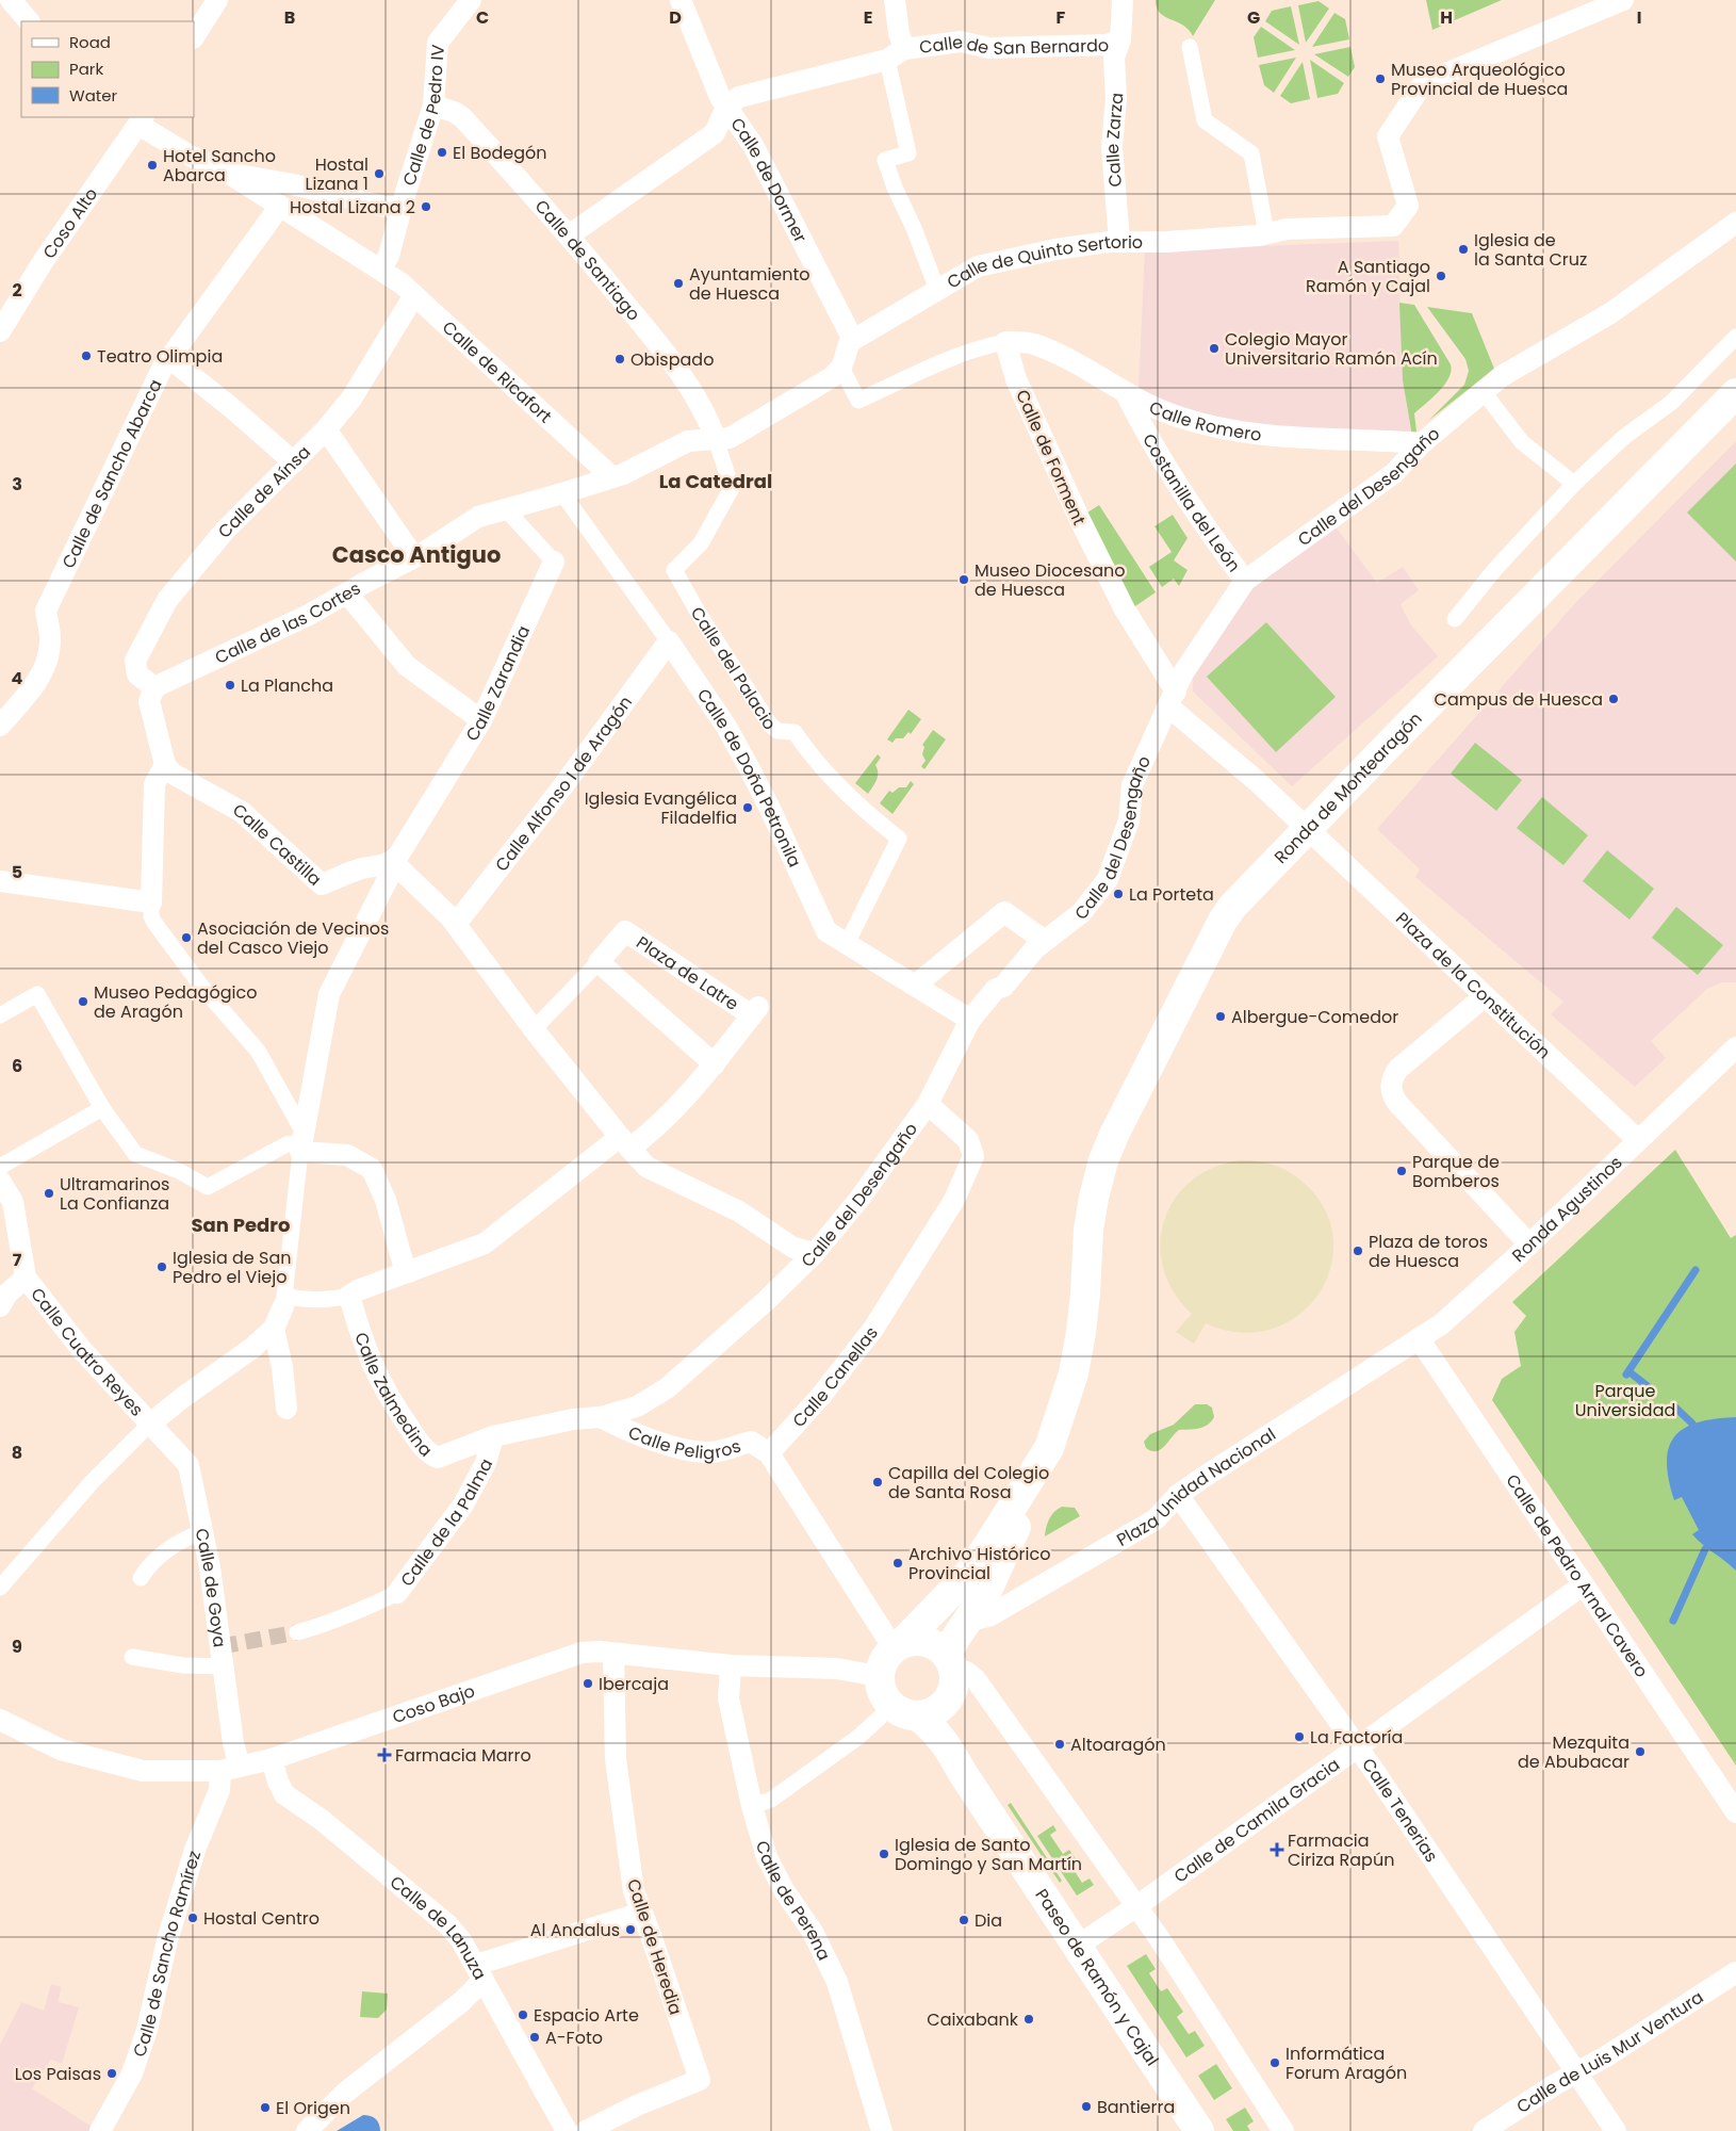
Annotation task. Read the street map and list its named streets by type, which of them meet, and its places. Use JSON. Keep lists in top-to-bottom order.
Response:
{
  "streets": {
    "main road": ["Ronda de Montearagón", "Paseo de Ramón y Cajal"],
    "street": [
      "Calle de San Bernardo",
      "Calle de Pedro IV",
      "Calle Zarza",
      "Calle de Dormer",
      "Coso Alto",
      "Calle de Santiago",
      "Calle de Quinto Sertorio",
      "Calle de Ricafort",
      "Calle Romero",
      "Calle de Forment",
      "Calle de Sancho Abarca",
      "Calle del Desengaño",
      "Calle de Aínsa",
      "Costanilla del León",
      "Calle de las Cortes",
      "Calle del Palacio",
      "Calle Zarandia",
      "Calle de Doña Petronila",
      "Calle Alfonso I de Aragón",
      "Calle Castilla",
      "Plaza de Latre",
      "Plaza de la Constitución",
      "Ronda Agustinos",
      "Calle Cuatro Reyes",
      "Calle Canellas",
      "Calle Zalmedina",
      "Calle Peligros",
      "Plaza Unidad Nacional",
      "Calle de la Palma",
      "Calle de Pedro Arnal Cavero",
      "Calle de Goya",
      "Coso Bajo",
      "Calle Tenerias",
      "Calle de Camila Gracia",
      "Calle de Perena",
      "Calle de Lanuza",
      "Calle de Heredia",
      "Calle de Sancho Ramírez",
      "Calle de Luis Mur Ventura"
    ]
  },
  "crossings": [
    ["Calle de San Bernardo", "Calle Zarza"],
    ["Calle de San Bernardo", "Calle de Dormer"],
    ["Calle de Pedro IV", "Calle de Santiago"],
    ["Calle de Pedro IV", "Calle de Ricafort"],
    ["Calle Zarza", "Calle de Quinto Sertorio"],
    ["Calle de Dormer", "Calle de Quinto Sertorio"],
    ["Calle de Santiago", "Calle de las Cortes"],
    ["Calle de Santiago", "Calle del Palacio"],
    ["Calle de Ricafort", "Calle de Sancho Abarca"],
    ["Calle de Ricafort", "Calle de Aínsa"],
    ["Calle de Ricafort", "Calle de las Cortes"],
    ["Calle Romero", "Calle de Forment"],
    ["Calle Romero", "Calle del Desengaño"],
    ["Calle Romero", "Costanilla del León"],
    ["Calle de Forment", "Calle del Desengaño"],
    ["Calle de Forment", "Ronda de Montearagón"],
    ["Calle de Forment", "Plaza de la Constitución"],
    ["Calle del Desengaño", "Costanilla del León"],
    ["Calle del Desengaño", "Calle de Doña Petronila"],
    ["Calle del Desengaño", "Calle Canellas"],
    ["Calle del Desengaño", "Calle Zalmedina"],
    ["Calle del Desengaño", "Calle Peligros"],
    ["Calle del Desengaño", "Calle de la Palma"],
    ["Calle de Aínsa", "Calle de las Cortes"],
    ["Calle de las Cortes", "Calle del Palacio"],
    ["Calle de las Cortes", "Calle Zarandia"],
    ["Calle de las Cortes", "Calle de Doña Petronila"],
    ["Calle del Palacio", "Calle de Doña Petronila"],
    ["Calle Zarandia", "Calle Castilla"],
    ["Calle de Doña Petronila", "Calle Alfonso I de Aragón"],
    ["Ronda de Montearagón", "Plaza de la Constitución"],
    ["Plaza de la Constitución", "Ronda Agustinos"],
    ["Ronda Agustinos", "Plaza Unidad Nacional"],
    ["Ronda Agustinos", "Calle de Pedro Arnal Cavero"],
    ["Calle Cuatro Reyes", "Calle de Goya"],
    ["Calle Canellas", "Calle Peligros"],
    ["Calle Zalmedina", "Calle de la Palma"],
    ["Plaza Unidad Nacional", "Calle de Pedro Arnal Cavero"],
    ["Plaza Unidad Nacional", "Calle Tenerias"],
    ["Calle de Pedro Arnal Cavero", "Calle de Camila Gracia"],
    ["Calle de Goya", "Coso Bajo"],
    ["Calle de Goya", "Calle de Sancho Ramírez"],
    ["Coso Bajo", "Calle de Perena"],
    ["Coso Bajo", "Calle de Lanuza"],
    ["Coso Bajo", "Calle de Heredia"],
    ["Coso Bajo", "Calle de Sancho Ramírez"],
    ["Coso Bajo", "Paseo de Ramón y Cajal"],
    ["Calle Tenerias", "Calle de Camila Gracia"],
    ["Calle Tenerias", "Calle de Luis Mur Ventura"],
    ["Calle de Camila Gracia", "Paseo de Ramón y Cajal"]
  ],
  "districts": ["La Catedral", "Casco Antiguo", "San Pedro"],
  "parks": ["Parque Universidad"],
  "places": {
    "other": [
      "Museo Arqueológico Provincial de Huesca",
      "El Bodegón",
      "Hotel Sancho Abarca",
      "Hostal Lizana 1",
      "Hostal Lizana 2",
      "Iglesia de la Santa Cruz",
      "A Santiago Ramón y Cajal",
      "Ayuntamiento de Huesca",
      "Colegio Mayor Universitario Ramón Acín",
      "Teatro Olimpia",
      "Obispado",
      "Museo Diocesano de Huesca",
      "La Plancha",
      "Campus de Huesca",
      "Iglesia Evangélica Filadelfia",
      "La Porteta",
      "Asociación de Vecinos del Casco Viejo",
      "Museo Pedagógico de Aragón",
      "Albergue-Comedor",
      "Parque de Bomberos",
      "Ultramarinos La Confianza",
      "Plaza de toros de Huesca",
      "Iglesia de San Pedro el Viejo",
      "Capilla del Colegio de Santa Rosa",
      "Archivo Histórico Provincial",
      "Ibercaja",
      "La Factoría",
      "Altoaragón",
      "Mezquita de Abubacar",
      "Iglesia de Santo Domingo y San Martín",
      "Hostal Centro",
      "Dia",
      "Al Andalus",
      "Espacio Arte",
      "Caixabank",
      "A-Foto",
      "Informática Forum Aragón",
      "Los Paisas",
      "Bantierra",
      "El Origen"
    ],
    "health": ["Farmacia Marro", "Farmacia Ciriza Rapún"]
  },
  "legend": ["Road", "Park", "Water"],
  "grid": {
    "columns": [
      "B",
      "C",
      "D",
      "E",
      "F",
      "G",
      "H",
      "I"
    ],
    "rows": [
      "2",
      "3",
      "4",
      "5",
      "6",
      "7",
      "8",
      "9"
    ]
  }
}
